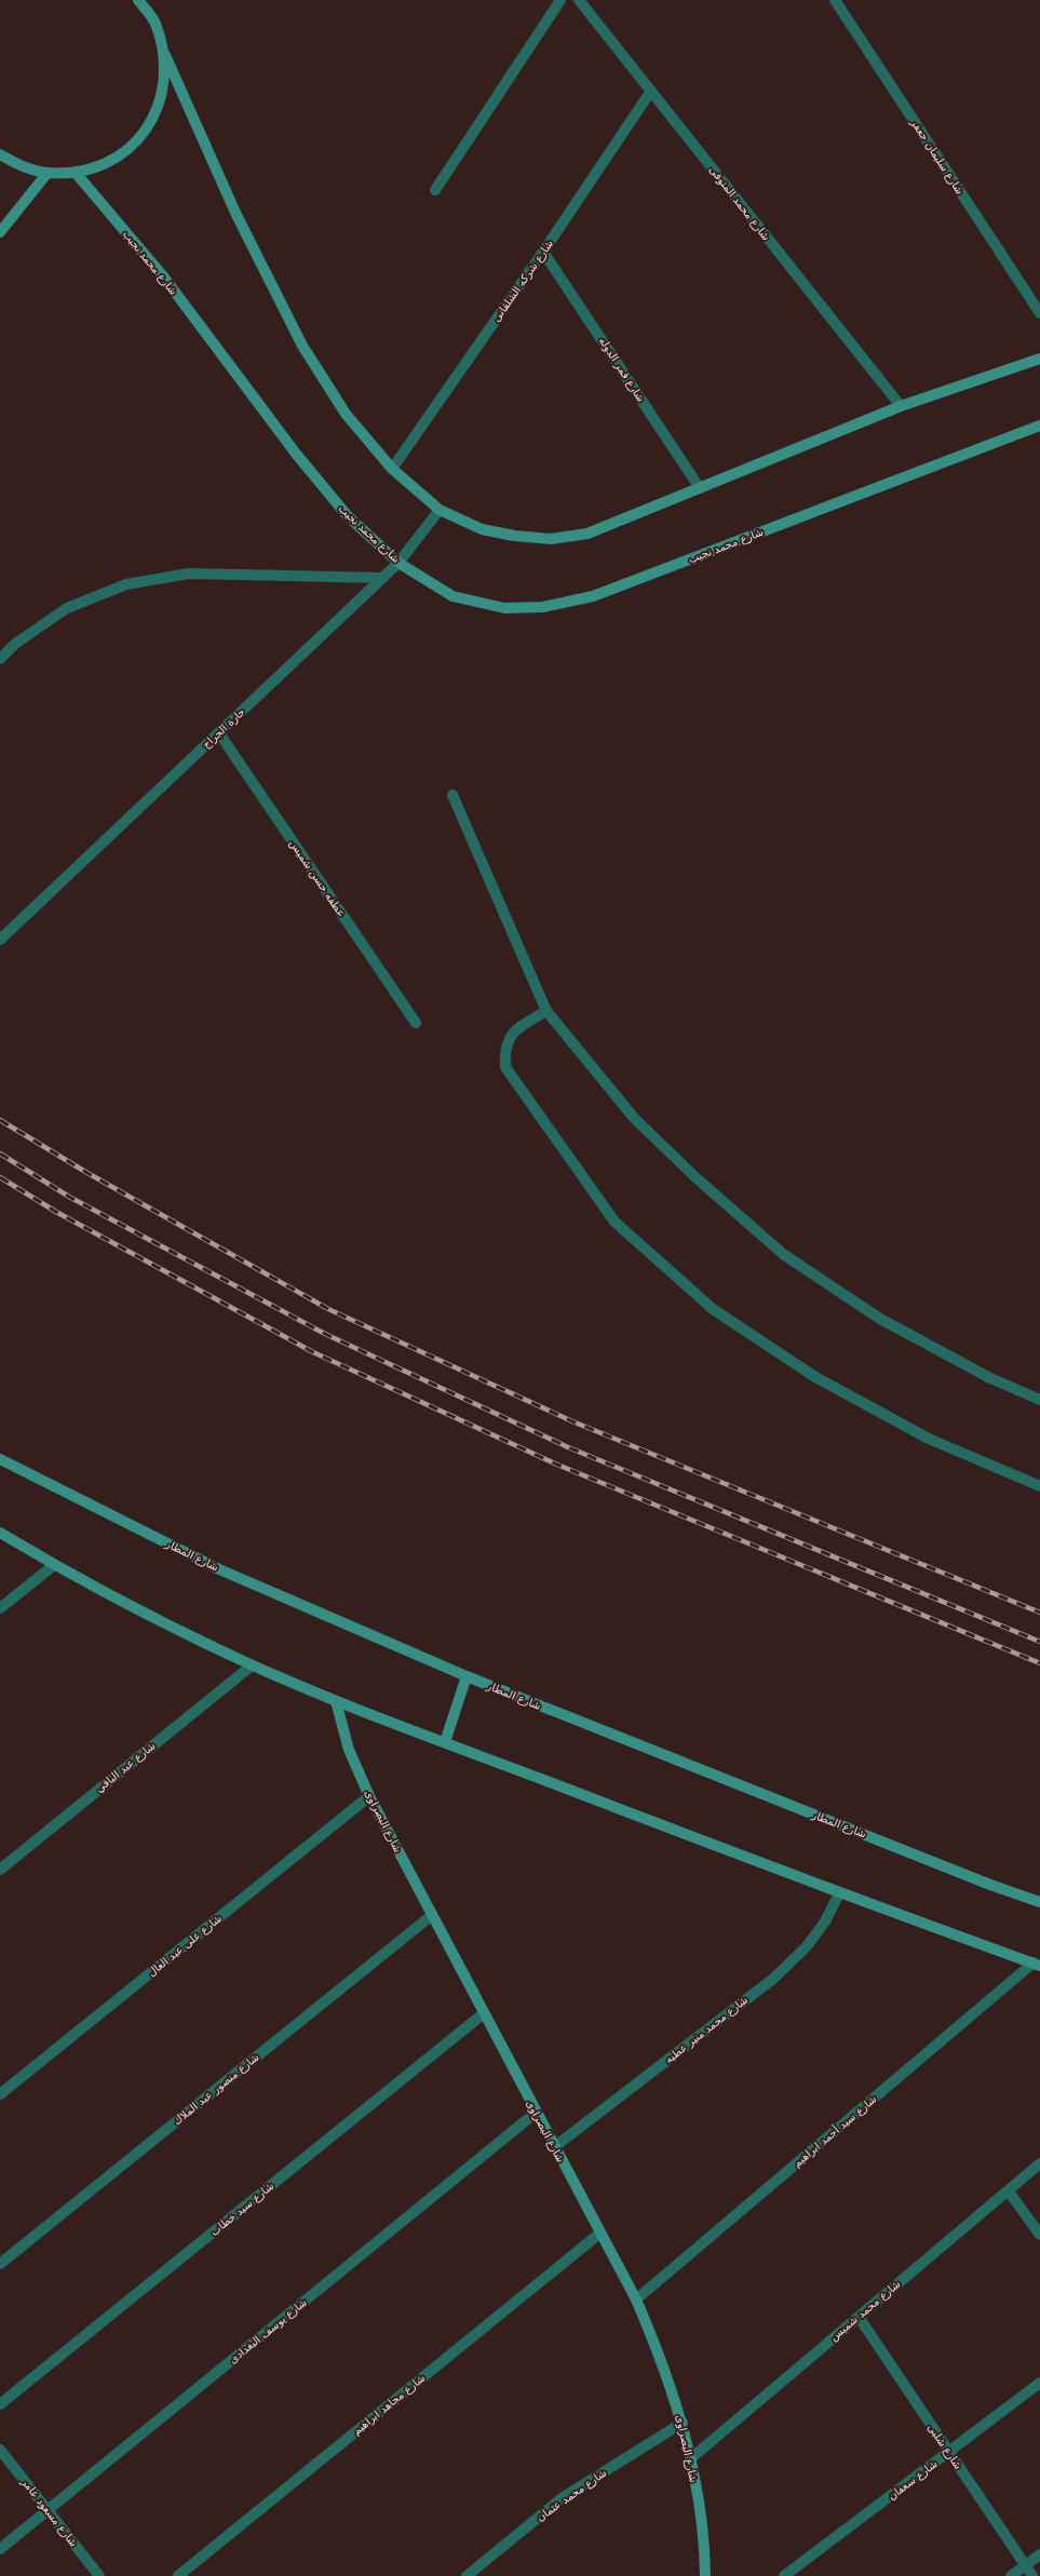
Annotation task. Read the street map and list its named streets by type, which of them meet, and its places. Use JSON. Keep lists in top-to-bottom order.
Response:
{
  "streets": {
    "street": [
      "شارع سليمان جعفر",
      "شارع محمد المنوفى",
      "شارع محمد نجيب",
      "شارع شركه الشلقانى",
      "شارع قمر الدوله",
      "حارة الجراج",
      "عطفه حسن شميس",
      "شارع المطار",
      "شارع عبد الباقي",
      "شارع البصراوى",
      "شارع على عبد العال",
      "شارع محمد منير عطيه",
      "شارع منصور عبد الملاك",
      "شارع سيد أحمد ابراهيم",
      "شارع سيد خطاب",
      "شارع محمد شميس",
      "شارع يوسف البغدادى",
      "شارع مجاهد ابراهيم",
      "شارع شلبى",
      "شارع سعفان",
      "شارع محمد عثمان",
      "شارع مسعود عامر"
    ]
  },
  "crossings": [
    ["شارع محمد المنوفى", "شارع شركه الشلقانى"],
    ["شارع محمد نجيب", "حارة الجراج"],
    ["شارع شركه الشلقانى", "شارع قمر الدوله"],
    ["حارة الجراج", "عطفه حسن شميس"],
    ["شارع البصراوى", "شارع على عبد العال"],
    ["شارع البصراوى", "شارع محمد منير عطيه"],
    ["شارع البصراوى", "شارع منصور عبد الملاك"],
    ["شارع البصراوى", "شارع سيد أحمد ابراهيم"],
    ["شارع البصراوى", "شارع سيد خطاب"],
    ["شارع البصراوى", "شارع محمد شميس"],
    ["شارع البصراوى", "شارع يوسف البغدادى"],
    ["شارع البصراوى", "شارع مجاهد ابراهيم"],
    ["شارع البصراوى", "شارع محمد عثمان"],
    ["شارع محمد شميس", "شارع شلبى"],
    ["شارع يوسف البغدادى", "شارع مسعود عامر"],
    ["شارع شلبى", "شارع سعفان"]
  ]
}
